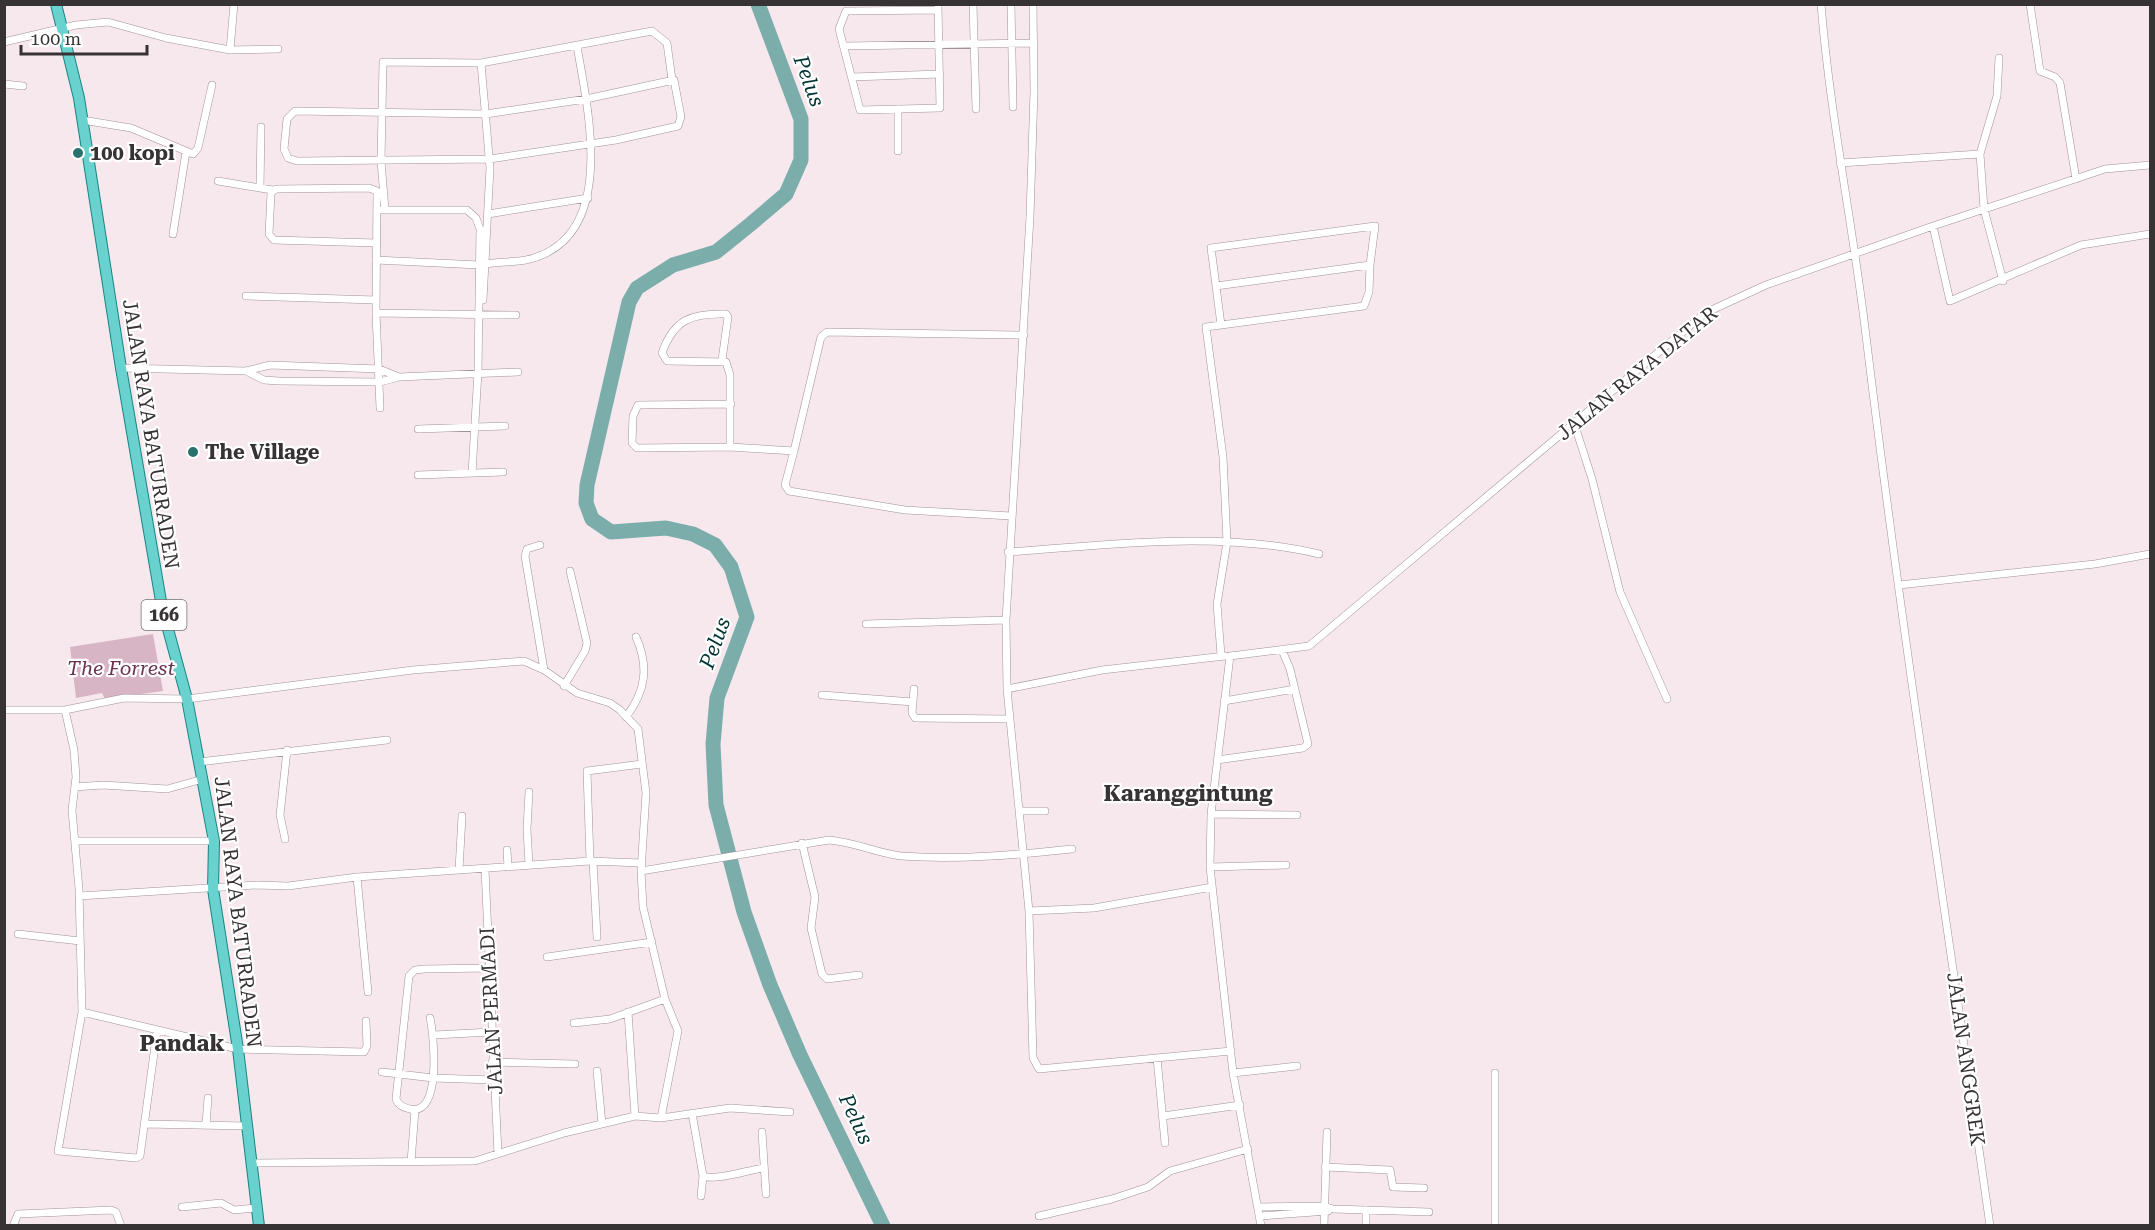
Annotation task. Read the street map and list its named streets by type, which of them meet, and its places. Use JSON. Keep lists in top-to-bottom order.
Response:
{
  "streets": {
    "main road": ["JALAN RAYA BATURRADEN", "166"],
    "street": ["JALAN RAYA DATAR", "JALAN PERMADI", "JALAN ANGGREK"]
  },
  "crossings": [
    ["JALAN RAYA DATAR", "JALAN ANGGREK"]
  ],
  "districts": ["Karanggintung", "Pandak"],
  "water": ["Pelus"],
  "parks": ["The Forrest"],
  "places": ["100 kopi", "The Village"],
  "scale_bar": "100 m"
}
